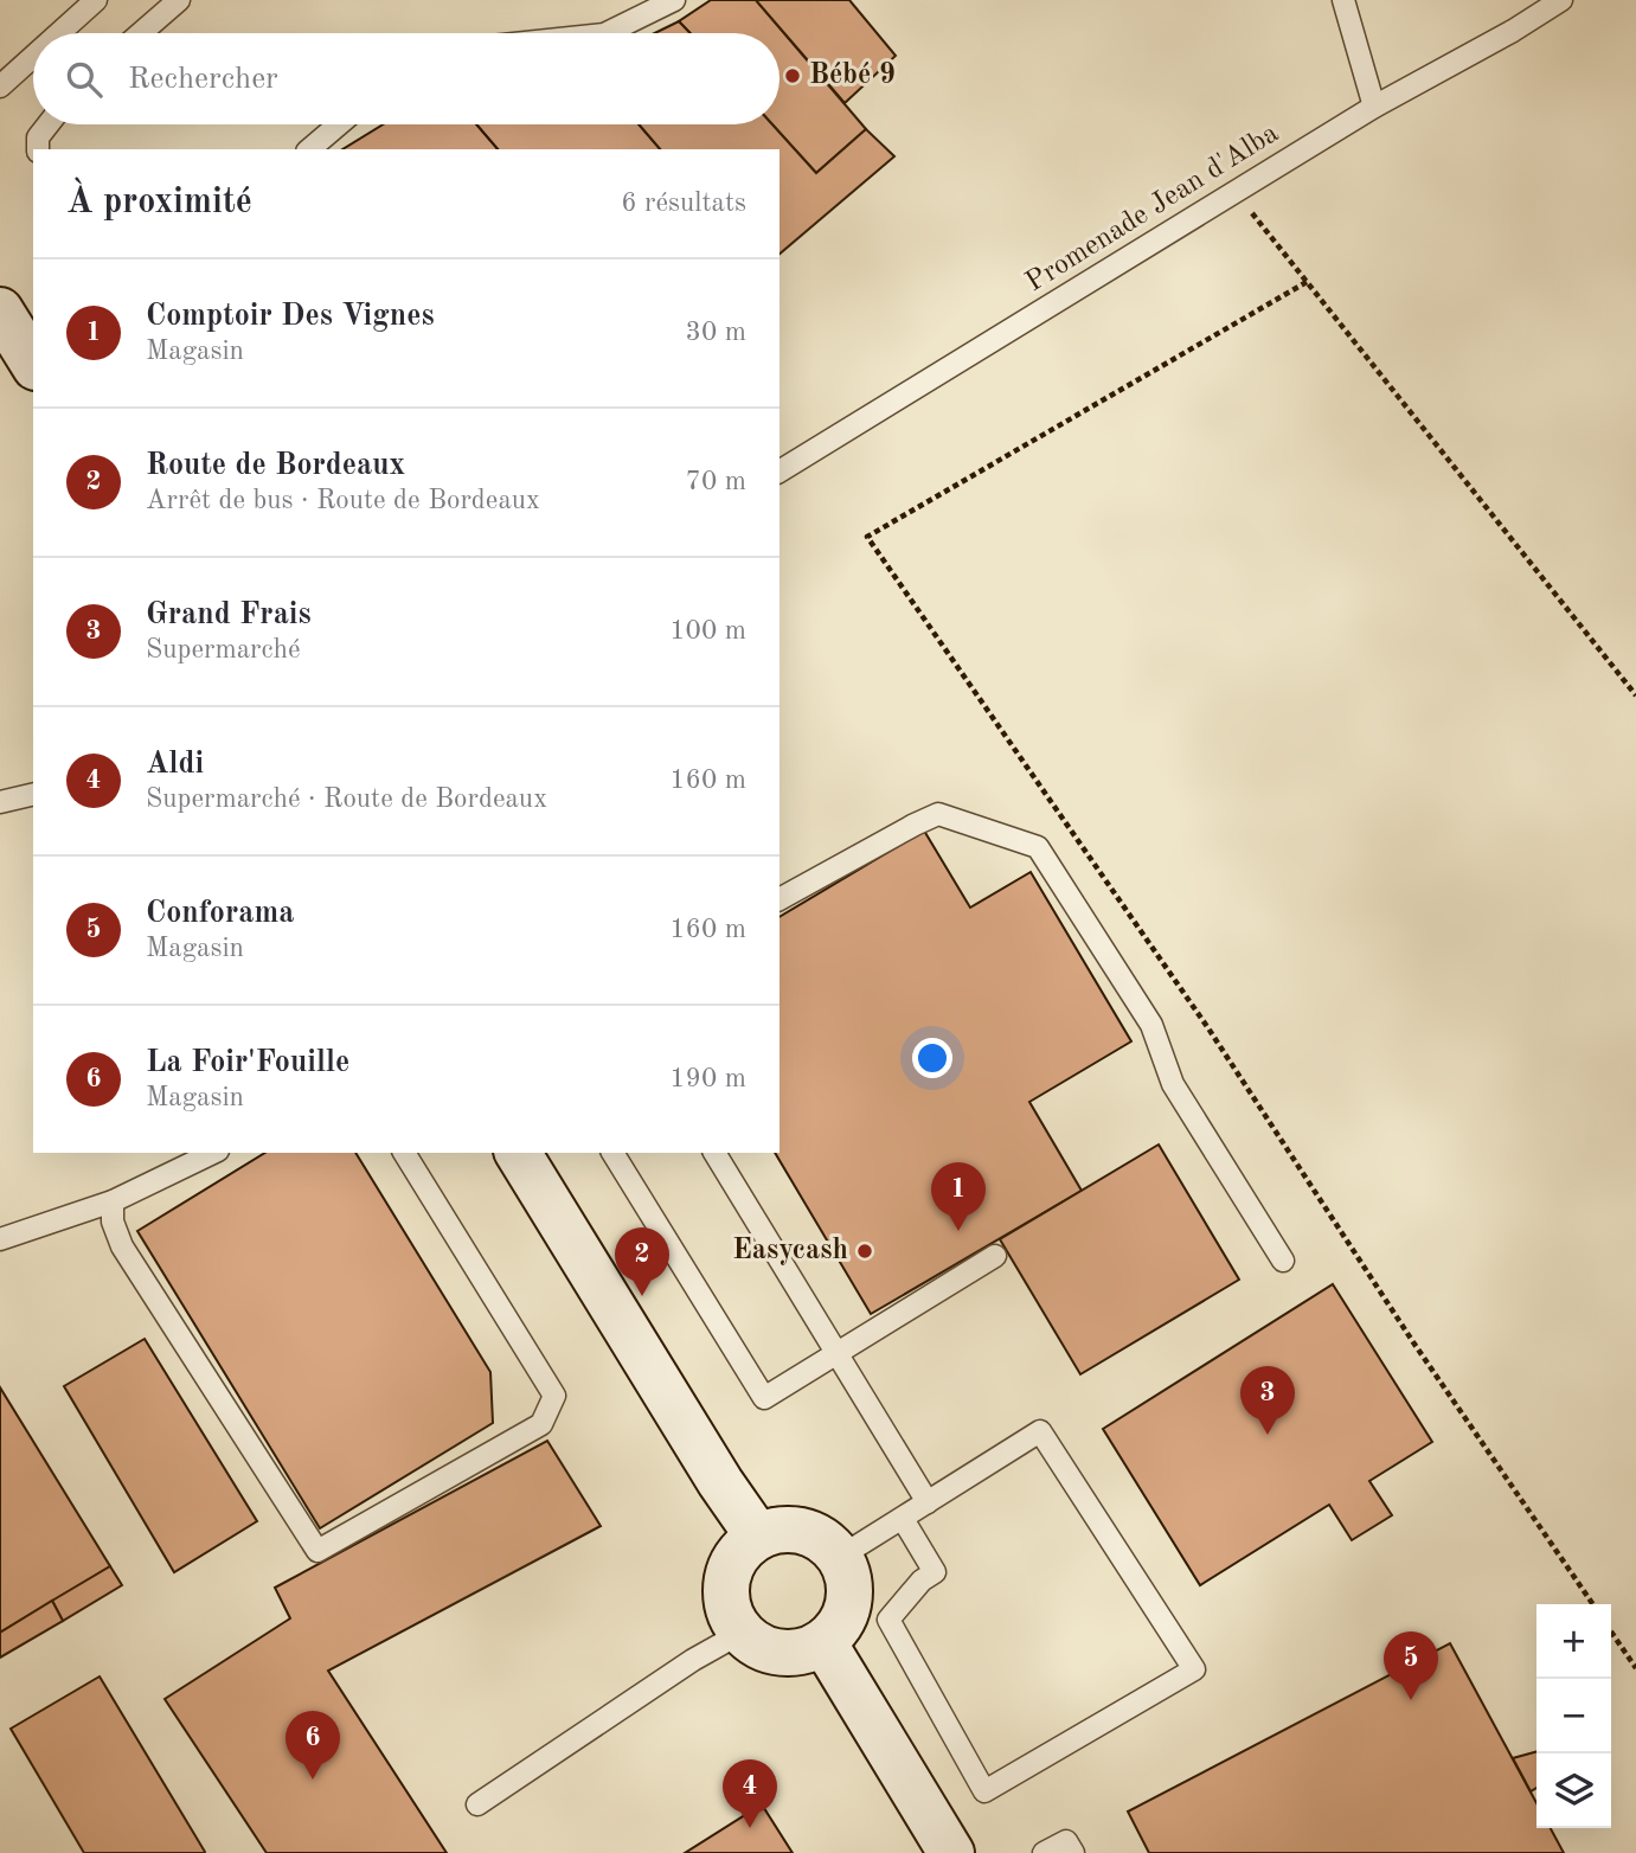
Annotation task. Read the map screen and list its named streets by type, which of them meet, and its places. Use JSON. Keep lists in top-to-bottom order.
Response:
{
  "streets": {
    "lane": ["Promenade Jean d'Alba"]
  },
  "places": ["Bébé 9", "Easycash"],
  "page": {
    "search": "Rechercher",
    "heading": ["À proximité", "6 résultats"],
    "list": [
      {
        "mark": "1",
        "name": "Comptoir Des Vignes",
        "note": "Magasin",
        "value": "30 m"
      },
      {
        "mark": "2",
        "name": "Route de Bordeaux",
        "note": "Arrêt de bus · Route de Bordeaux",
        "value": "70 m"
      },
      {
        "mark": "3",
        "name": "Grand Frais",
        "note": "Supermarché",
        "value": "100 m"
      },
      {
        "mark": "4",
        "name": "Aldi",
        "note": "Supermarché · Route de Bordeaux",
        "value": "160 m"
      },
      {
        "mark": "5",
        "name": "Conforama",
        "note": "Magasin",
        "value": "160 m"
      },
      {
        "mark": "6",
        "name": "La Foir'Fouille",
        "note": "Magasin",
        "value": "190 m"
      }
    ],
    "pins": [
      "1",
      "2",
      "3",
      "5",
      "6",
      "4"
    ],
    "map_buttons": ["+", "−"]
  }
}
